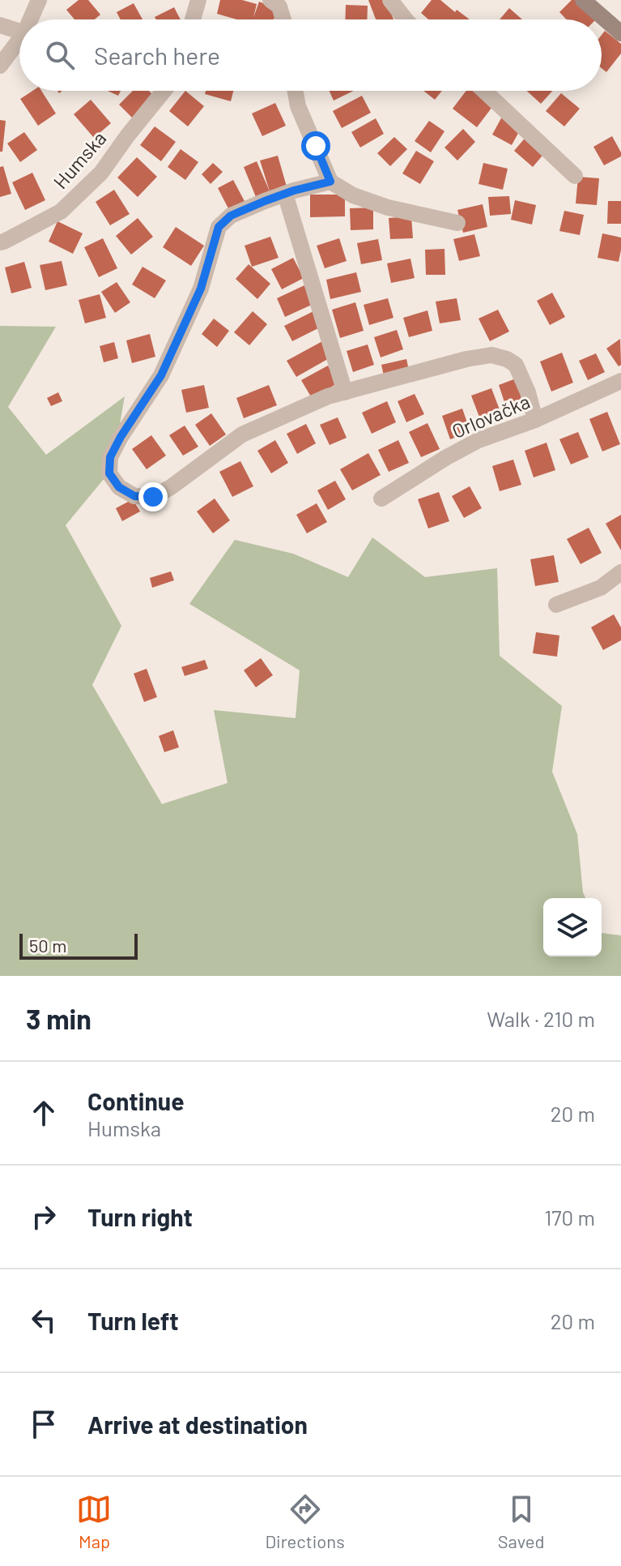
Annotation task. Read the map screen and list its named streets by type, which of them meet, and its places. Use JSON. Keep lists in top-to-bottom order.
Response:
{
  "streets": {
    "street": ["Humska", "Orlovačka"]
  },
  "scale_bar": "50 m",
  "page": {
    "search": "Search here",
    "scale": "50 m",
    "heading": ["3 min", "Walk · 210 m"],
    "list": [
      ["Continue", "Humska", "20 m"],
      ["Turn right", "170 m"],
      ["Turn left", "20 m"],
      "Arrive at destination"
    ],
    "nav": ["Map", "Directions", "Saved"]
  }
}
